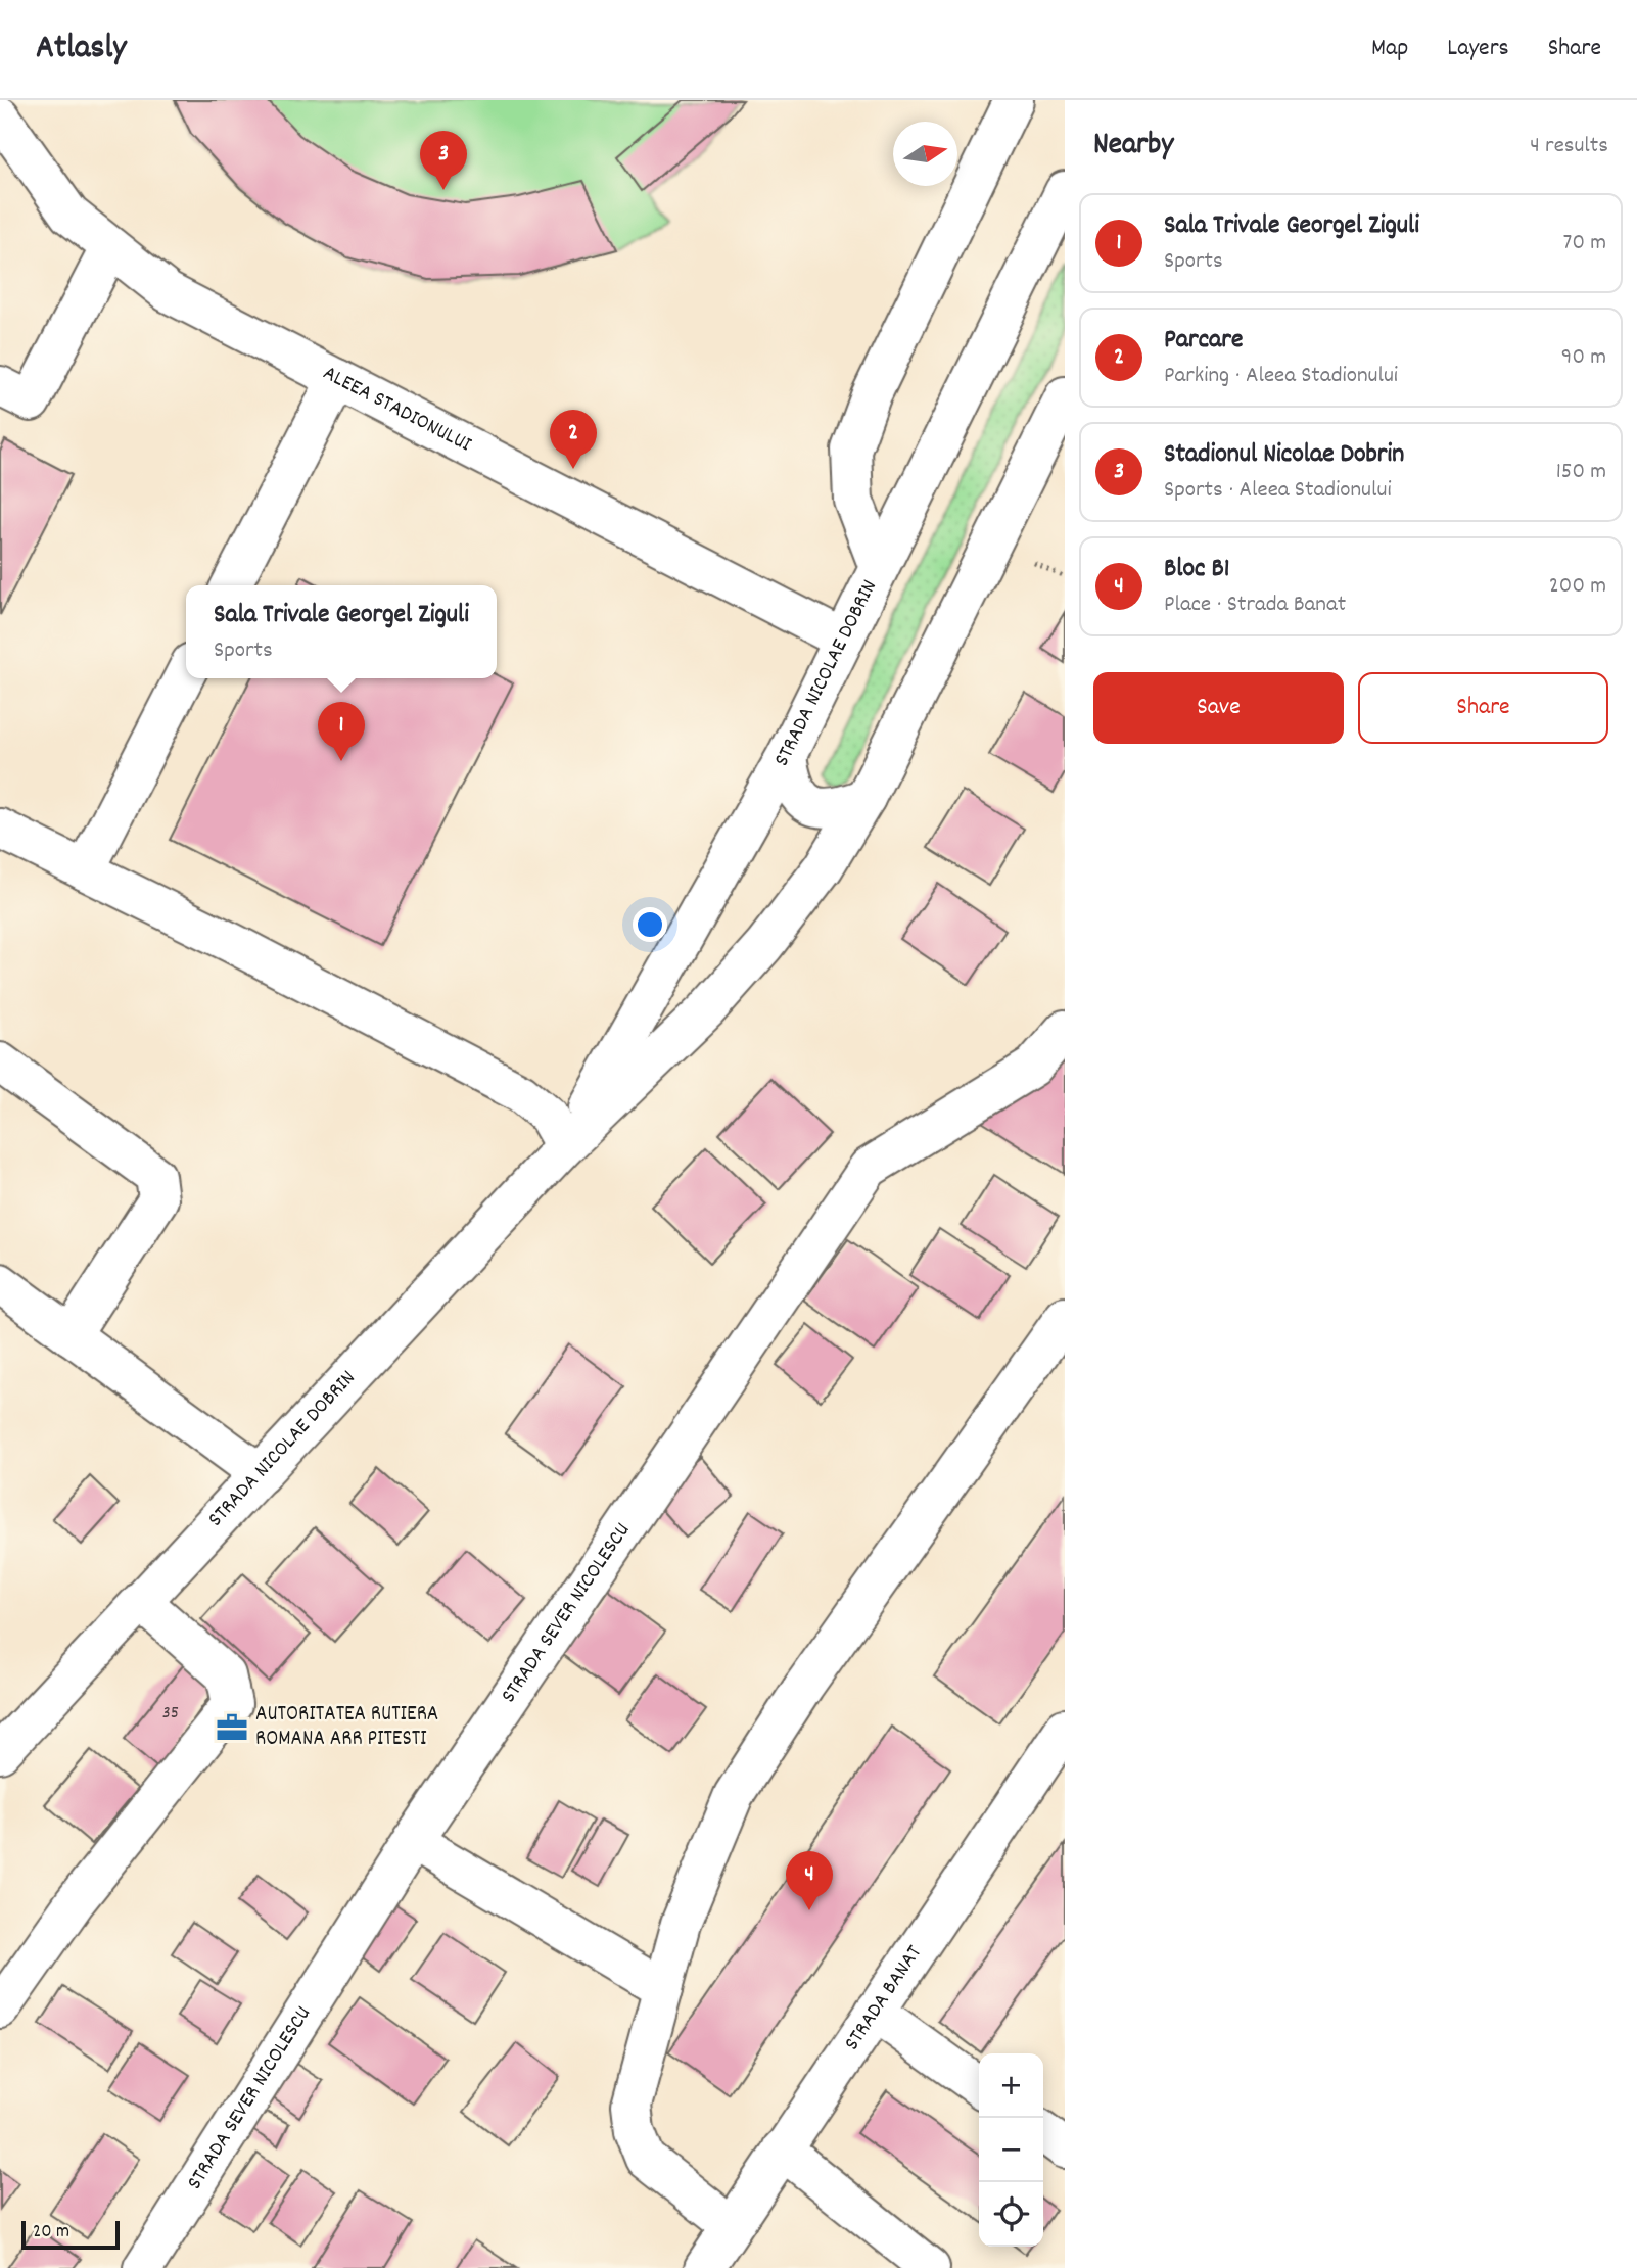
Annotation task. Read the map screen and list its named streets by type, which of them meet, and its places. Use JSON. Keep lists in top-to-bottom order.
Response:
{
  "streets": {
    "street": [
      "ALEEA STADIONULUI",
      "STRADA NICOLAE DOBRIN",
      "STRADA SEVER NICOLESCU",
      "STRADA BANAT"
    ]
  },
  "crossings": [
    ["ALEEA STADIONULUI", "STRADA NICOLAE DOBRIN"]
  ],
  "places": {
    "office": ["AUTORITATEA RUTIERA ROMANA ARR PITESTI"]
  },
  "house_numbers": ["35"],
  "scale_bar": "20 m",
  "north": "right",
  "page": {
    "header": "Atlasly",
    "nav": ["Map", "Layers", "Share"],
    "heading": ["Nearby", "4 results"],
    "pins": [
      "3",
      "2",
      "1",
      "4"
    ],
    "list": [
      {
        "mark": "1",
        "name": "Sala Trivale Georgel Ziguli",
        "note": "Sports",
        "value": "70 m"
      },
      {
        "mark": "2",
        "name": "Parcare",
        "note": "Parking · Aleea Stadionului",
        "value": "90 m"
      },
      {
        "mark": "3",
        "name": "Stadionul Nicolae Dobrin",
        "note": "Sports · Aleea Stadionului",
        "value": "150 m"
      },
      {
        "mark": "4",
        "name": "Bloc B1",
        "note": "Place · Strada Banat",
        "value": "200 m"
      }
    ],
    "popup": ["Sala Trivale Georgel Ziguli", "Sports"],
    "buttons": ["Save", "Share"],
    "map_buttons": ["+", "−"],
    "scale": "20 m"
  }
}
